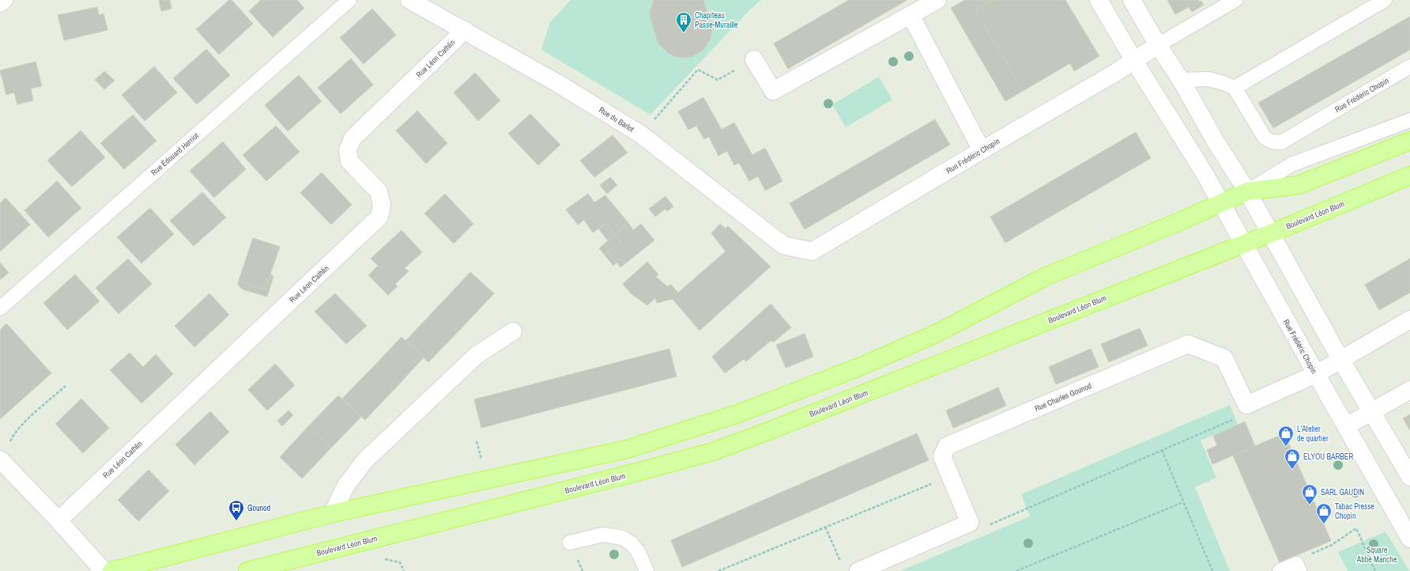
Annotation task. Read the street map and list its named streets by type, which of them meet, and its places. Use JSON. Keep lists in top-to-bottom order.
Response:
{
  "streets": {
    "main road": ["Boulevard Léon Blum"],
    "street": [
      "Rue Léon Cathlin",
      "Rue Frédéric Chopin",
      "Rue du Barlot",
      "Rue Charles Gounod"
    ],
    "lane": ["Rue Édouard Herriot"]
  },
  "crossings": [
    ["Rue Léon Cathlin", "Rue du Barlot"],
    ["Rue Frédéric Chopin", "Rue du Barlot"],
    ["Rue Frédéric Chopin", "Boulevard Léon Blum"]
  ],
  "parks": ["Square Abbé Manche"],
  "places": {
    "building": ["Chapiteau Passe-Muraille"],
    "shop": [
      "L'Atelier de quartier",
      "ELYOU BARBER",
      "SARL GAUDIN",
      "Tabac Presse Chopin"
    ],
    "bus stop": ["Gounod"]
  }
}
